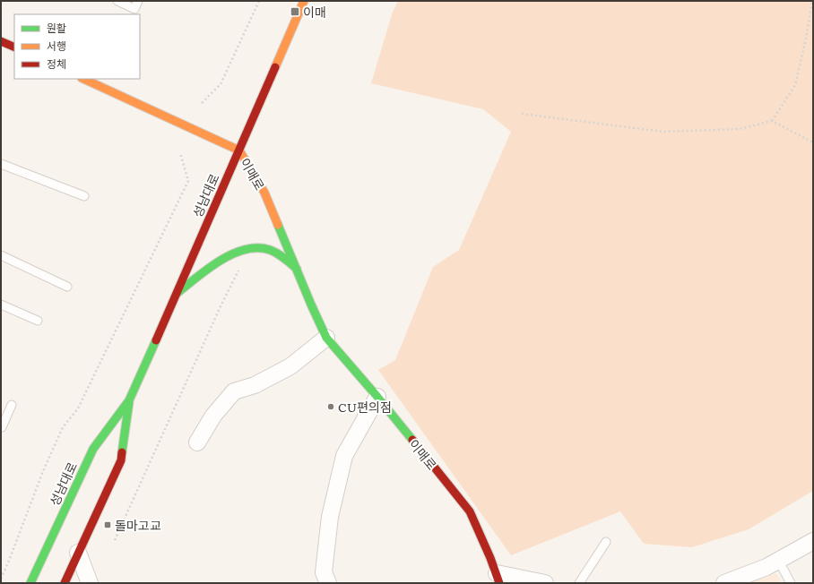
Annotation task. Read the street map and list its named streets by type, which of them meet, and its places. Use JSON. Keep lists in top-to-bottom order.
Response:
{
  "streets": {
    "main road": ["이매로", "성남대로"]
  },
  "crossings": [
    ["이매로", "성남대로"]
  ],
  "places": {
    "transit": ["이매", "돌마고교"],
    "other": ["CU편의점"]
  },
  "legend": ["원활", "서행", "정체"]
}
